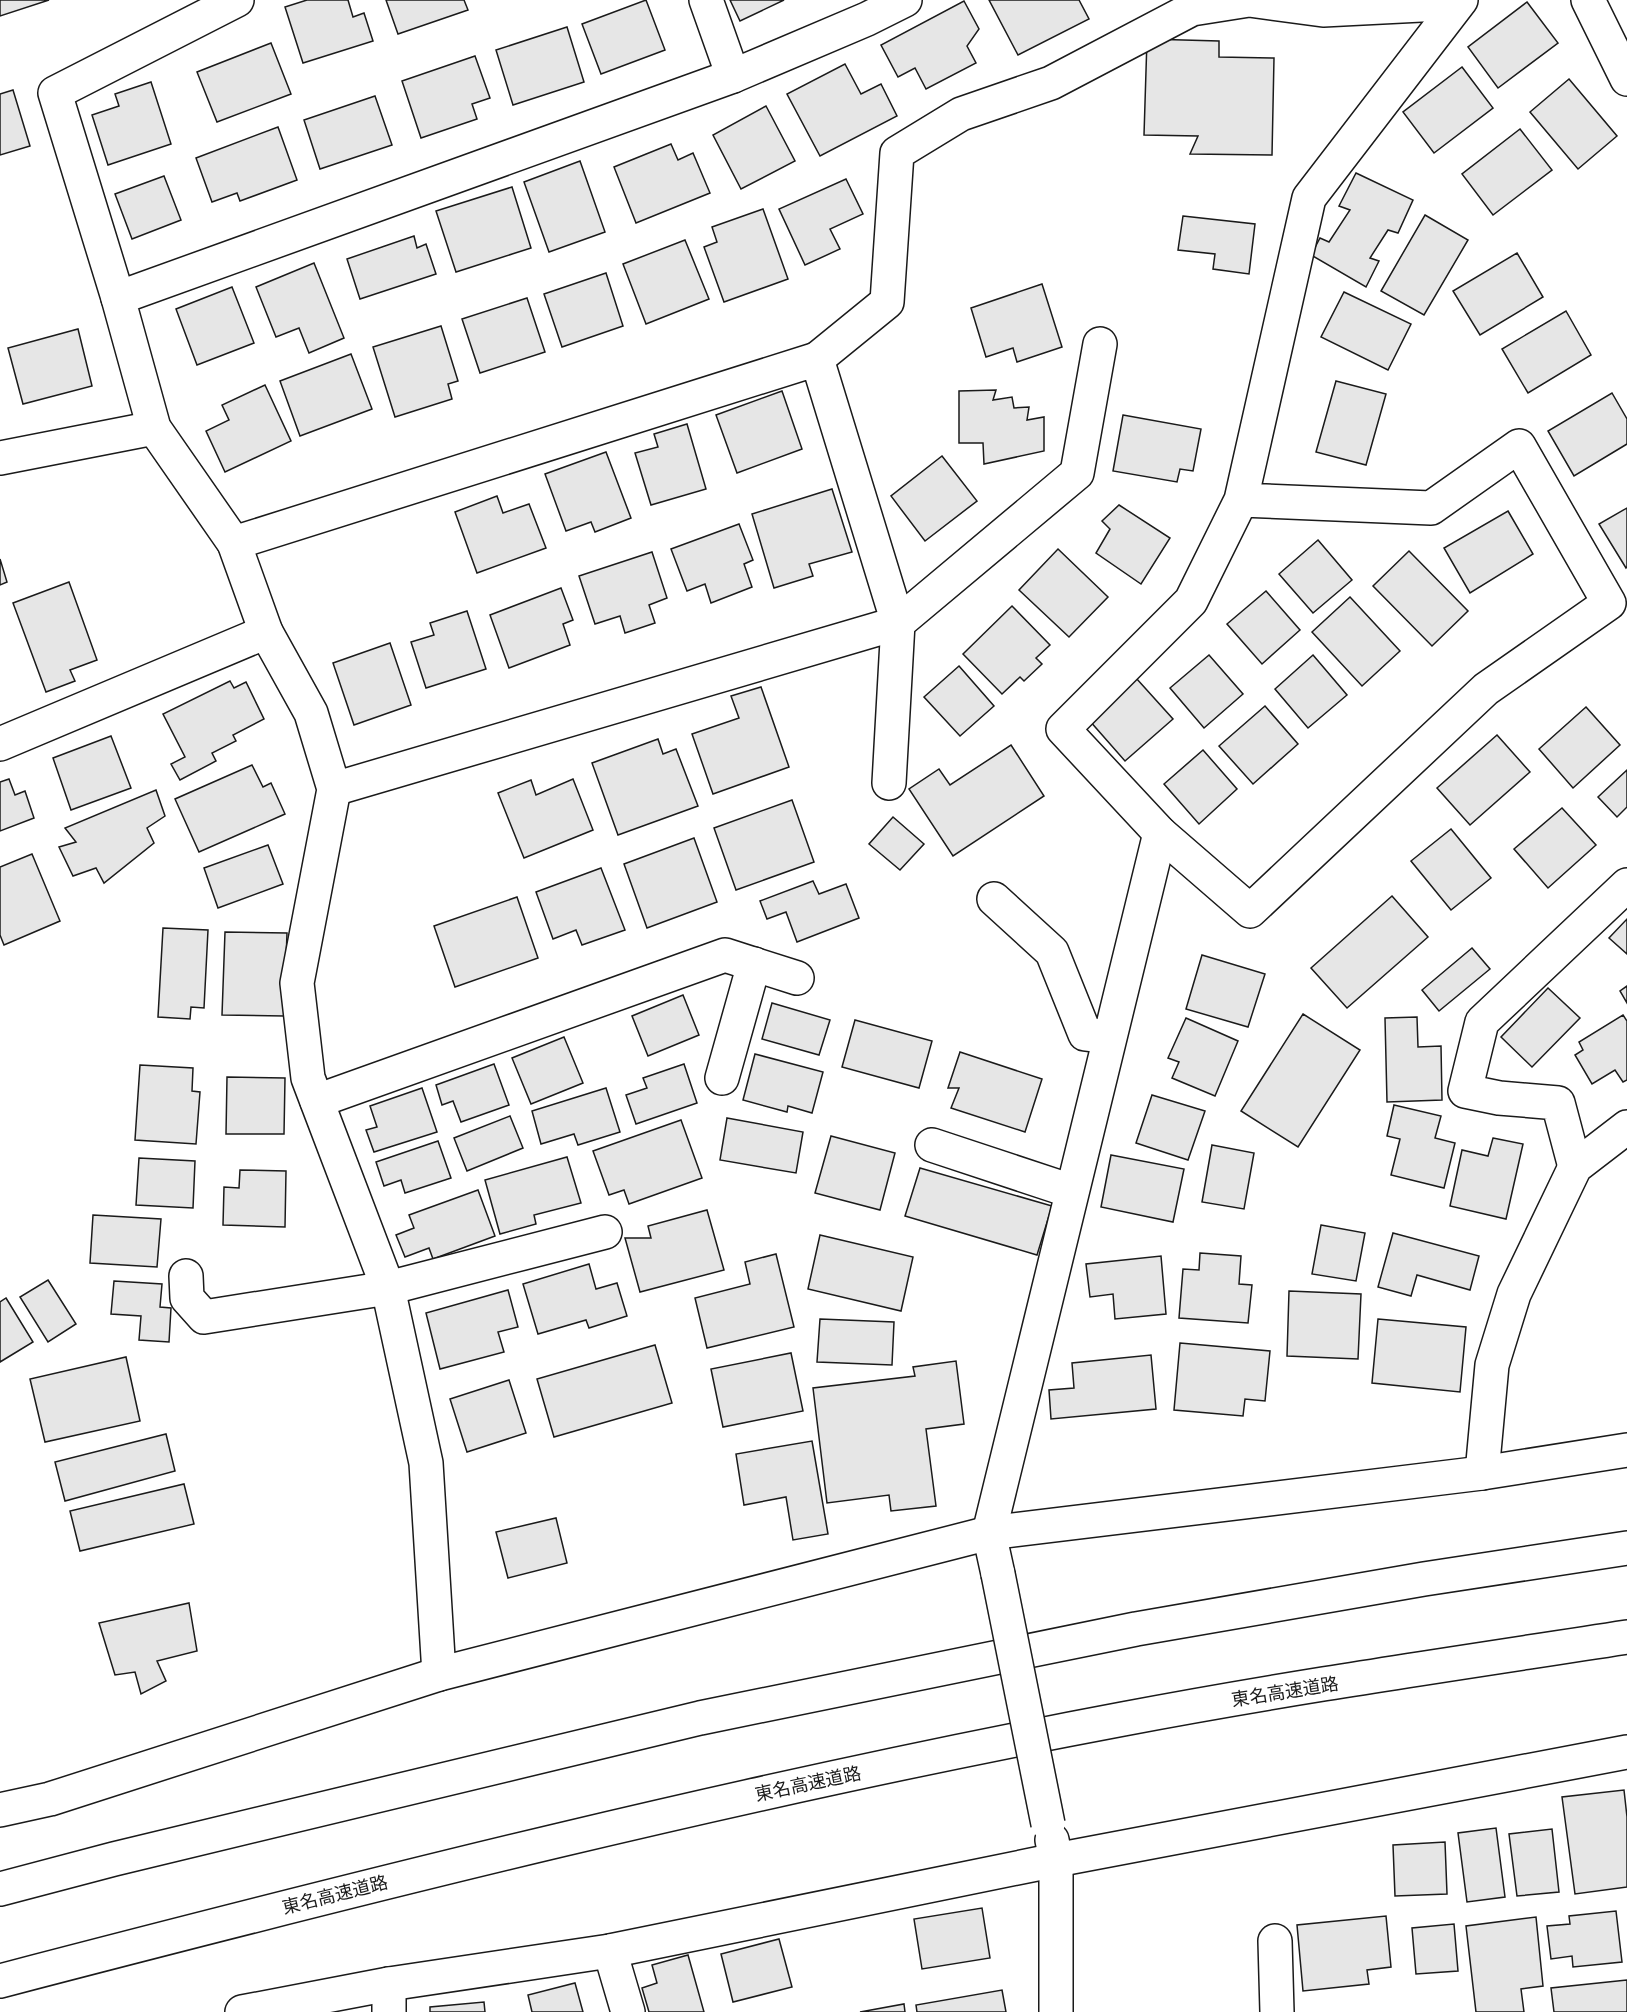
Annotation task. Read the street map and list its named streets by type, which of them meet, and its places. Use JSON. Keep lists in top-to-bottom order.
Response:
{
  "streets": {
    "main road": ["東名高速道路"]
  }
}
